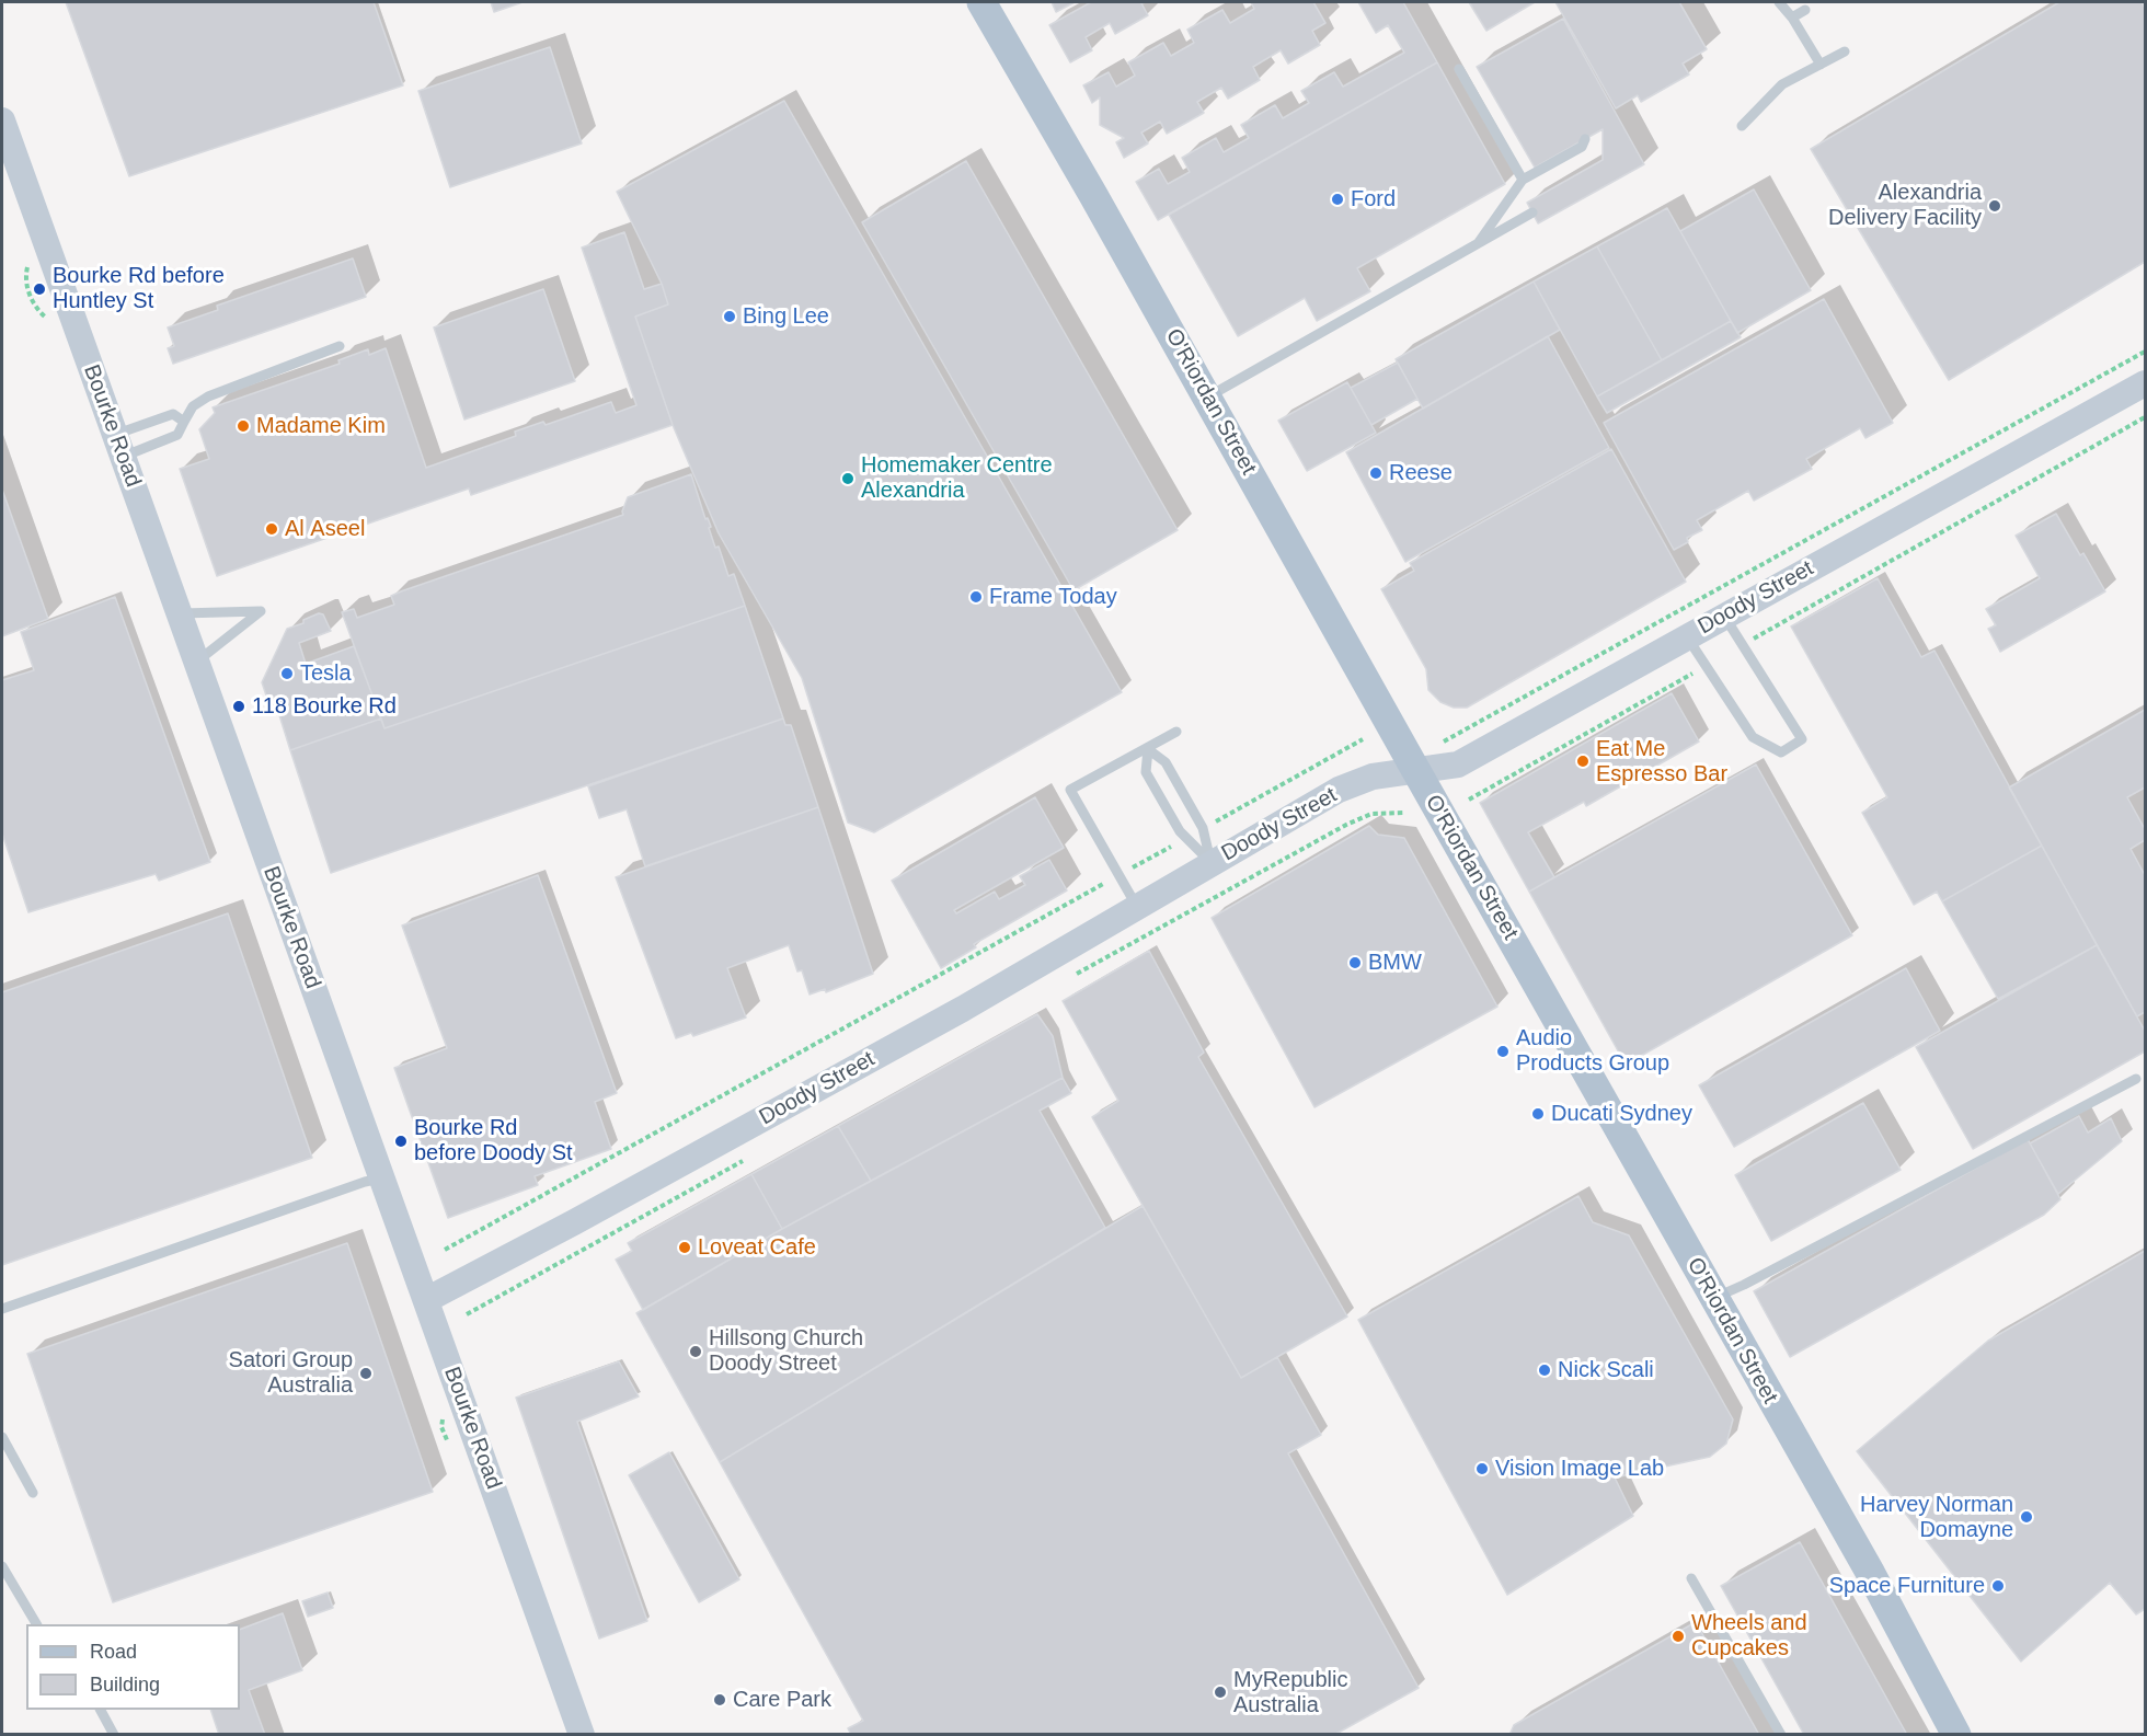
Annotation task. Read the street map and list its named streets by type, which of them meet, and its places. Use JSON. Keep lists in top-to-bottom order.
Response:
{
  "streets": {
    "main road": ["O'Riordan Street"],
    "street": ["Bourke Road", "Doody Street"]
  },
  "crossings": [
    ["O'Riordan Street", "Doody Street"],
    ["Bourke Road", "Doody Street"]
  ],
  "places": [
    "Ford",
    "Alexandria Delivery Facility",
    "Bourke Rd before Huntley St",
    "Bing Lee",
    "Madame Kim",
    "Reese",
    "Homemaker Centre Alexandria",
    "Al Aseel",
    "Frame Today",
    "Tesla",
    "118 Bourke Rd",
    "Eat Me Espresso Bar",
    "BMW",
    "Audio Products Group",
    "Ducati Sydney",
    "Bourke Rd before Doody St",
    "Loveat Cafe",
    "Hillsong Church Doody Street",
    "Nick Scali",
    "Satori Group Australia",
    "Vision Image Lab",
    "Harvey Norman Domayne",
    "Space Furniture",
    "Wheels and Cupcakes",
    "MyRepublic Australia",
    "Care Park"
  ],
  "legend": ["Road", "Building"]
}
